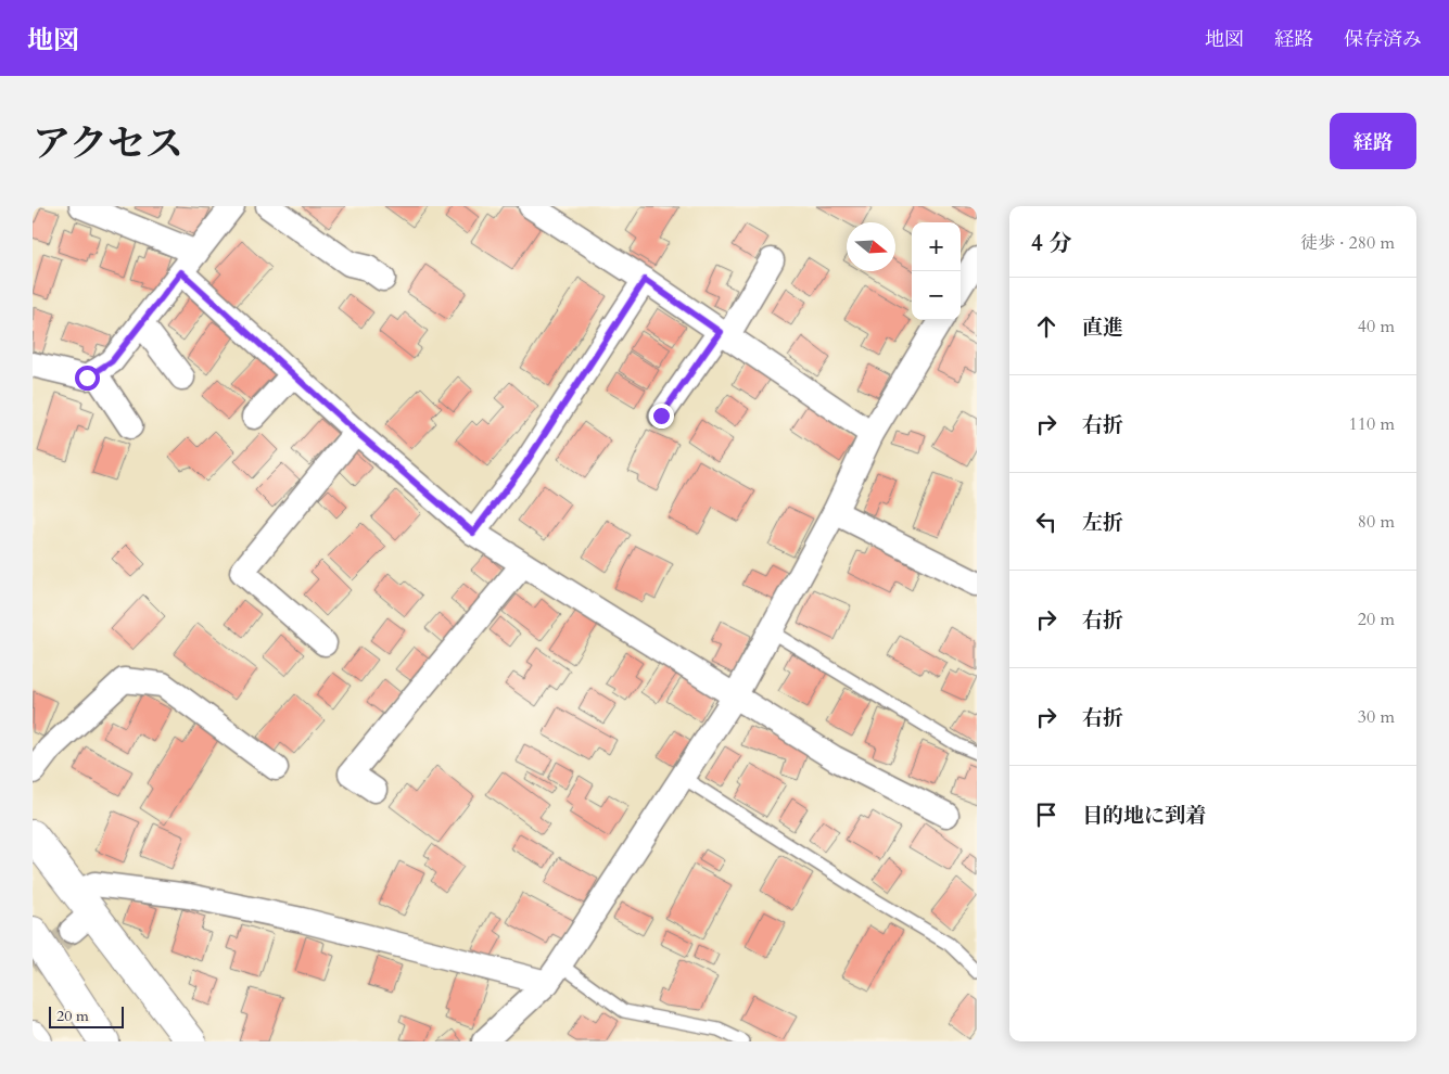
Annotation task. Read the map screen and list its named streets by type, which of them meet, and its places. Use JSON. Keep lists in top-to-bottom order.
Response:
{
  "scale_bar": "20 m",
  "north": "right",
  "page": {
    "header": "地図",
    "nav": ["地図", "経路", "保存済み"],
    "title": "アクセス",
    "buttons": "経路",
    "heading": ["4 分", "徒歩 · 280 m"],
    "map_buttons": ["+", "−"],
    "list": [
      ["直進", "40 m"],
      ["右折", "110 m"],
      ["左折", "80 m"],
      ["右折", "20 m"],
      ["右折", "30 m"],
      "目的地に到着"
    ],
    "scale": "20 m"
  }
}
